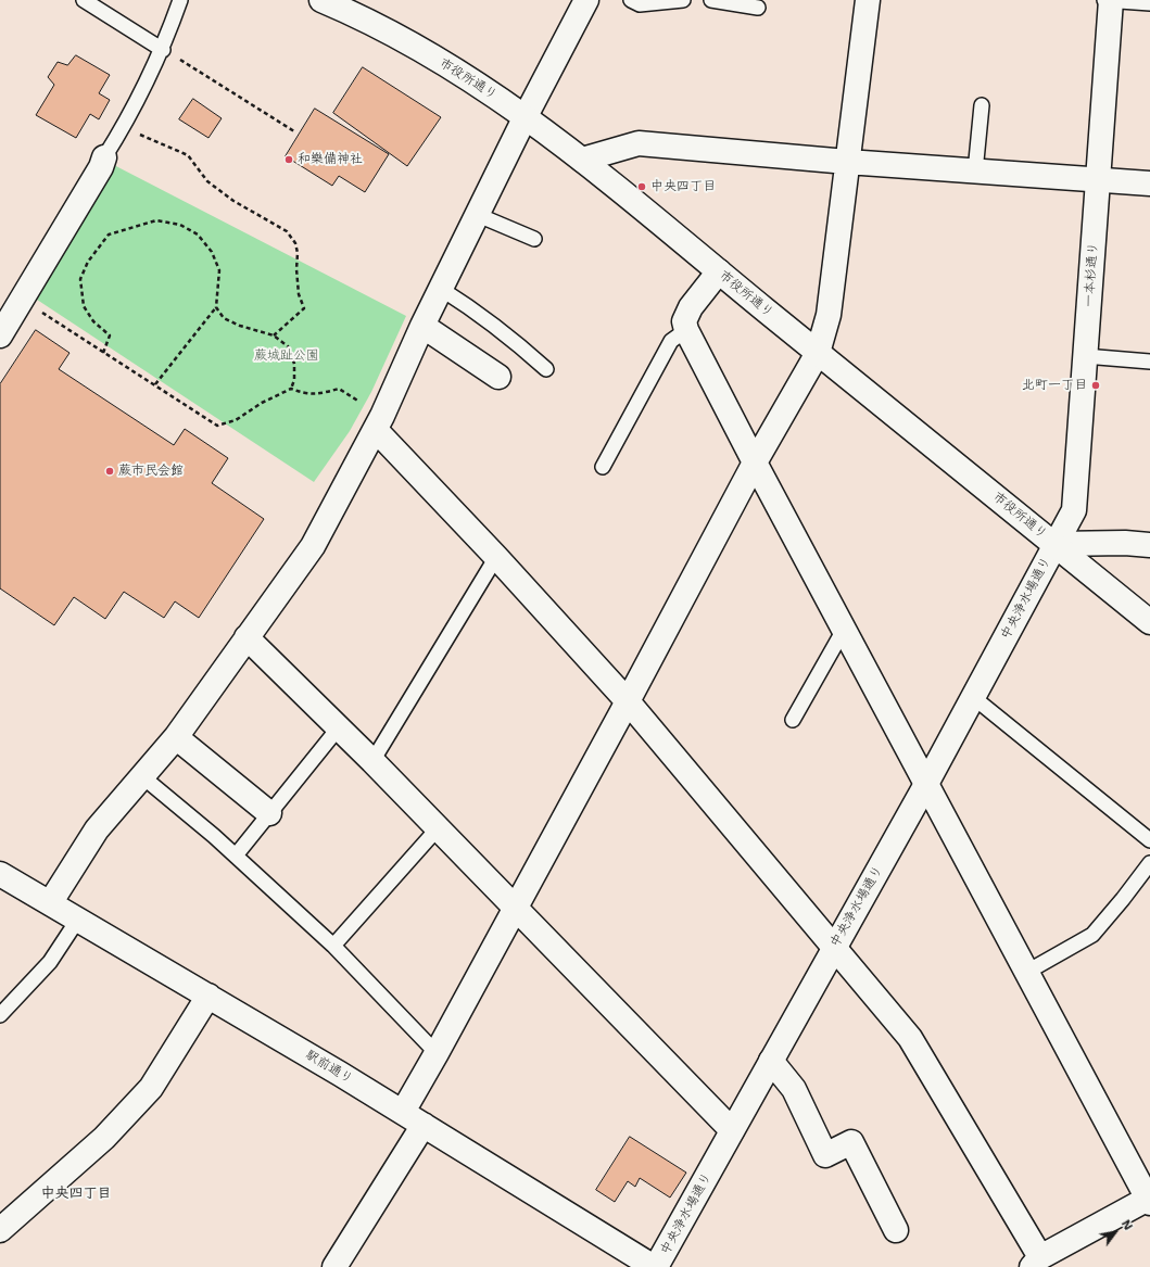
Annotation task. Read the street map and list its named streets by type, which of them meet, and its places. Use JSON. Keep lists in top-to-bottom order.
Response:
{
  "streets": {
    "street": [
      "市役所通り",
      "一本杉通り",
      "中央浄水場通り",
      "駅前通り"
    ]
  },
  "crossings": [
    ["市役所通り", "一本杉通り"],
    ["市役所通り", "中央浄水場通り"],
    ["一本杉通り", "中央浄水場通り"],
    ["中央浄水場通り", "駅前通り"]
  ],
  "districts": ["中央四丁目"],
  "parks": ["蕨城趾公園"],
  "places": [
    "和樂備神社",
    "中央四丁目",
    "北町一丁目",
    "蕨市民会館"
  ],
  "north": "top right"
}
